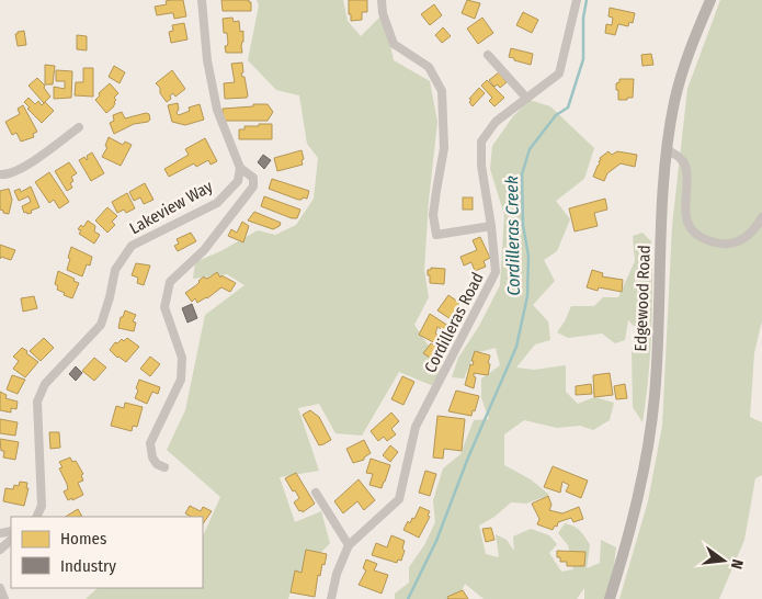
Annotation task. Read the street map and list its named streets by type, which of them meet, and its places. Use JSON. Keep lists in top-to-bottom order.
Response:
{
  "streets": {
    "main road": ["Edgewood Road"],
    "street": ["Lakeview Way", "Cordilleras Road"]
  },
  "water": ["Cordilleras Creek"],
  "legend": ["Homes", "Industry"],
  "north": "right"
}
